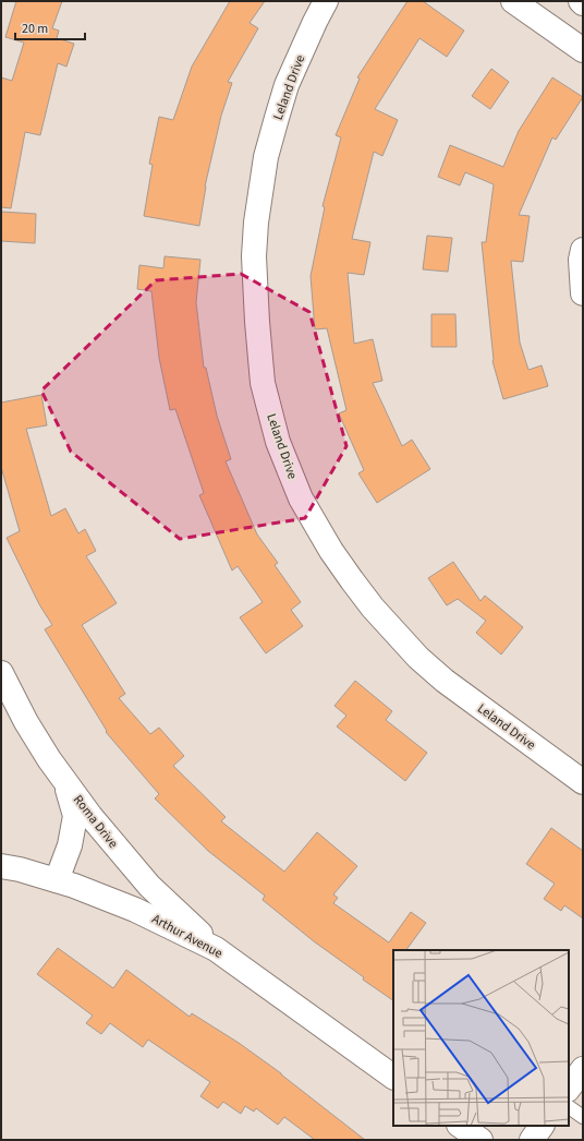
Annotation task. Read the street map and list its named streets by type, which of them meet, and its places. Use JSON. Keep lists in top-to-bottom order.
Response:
{
  "streets": {
    "street": ["Leland Drive", "Roma Drive", "Arthur Avenue"]
  },
  "crossings": [
    ["Roma Drive", "Arthur Avenue"]
  ],
  "scale_bar": "20 m"
}
